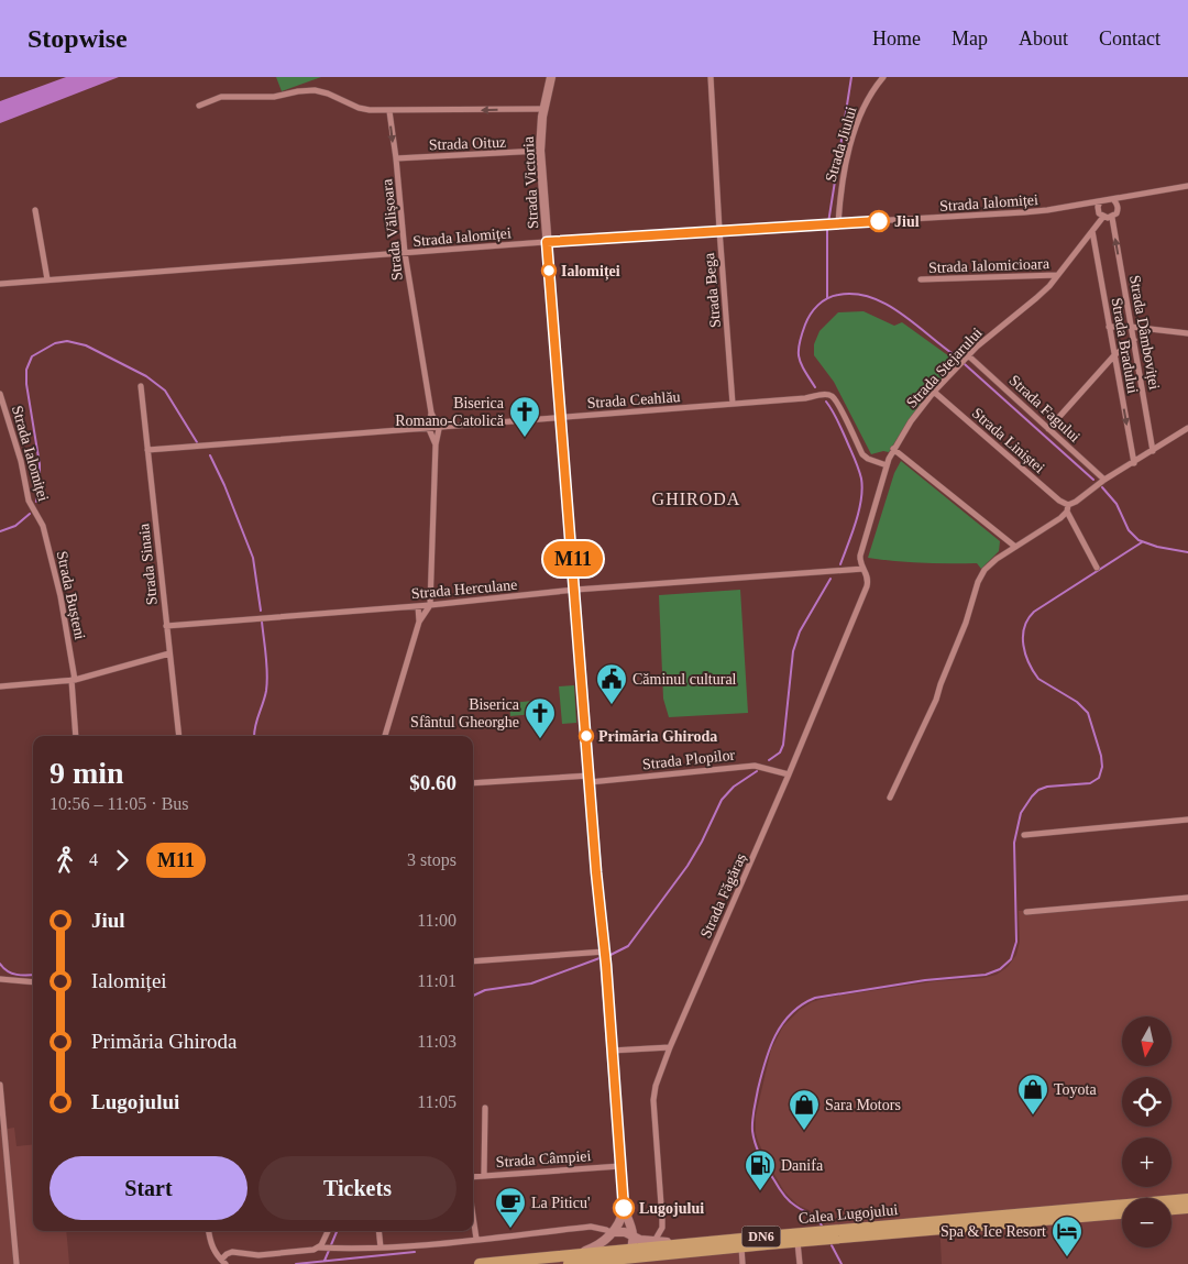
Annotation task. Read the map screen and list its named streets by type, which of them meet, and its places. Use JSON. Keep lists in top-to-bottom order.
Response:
{
  "streets": {
    "main road": ["Calea Lugojului", "DN6"],
    "street": [
      "Strada Oituz",
      "Strada Jiului",
      "Strada Victoria",
      "Strada Ialomiței",
      "Strada Vălișoara",
      "Strada Ialomicioara",
      "Strada Bega",
      "Strada Dâmboviței",
      "Strada Bradului",
      "Strada Stejarului",
      "Strada Ceahlău",
      "Strada Fagului",
      "Strada Liniștei",
      "Strada Sinaia",
      "Strada Herculane",
      "Strada Bușteni",
      "Strada Plopilor",
      "Strada Făgăraș",
      "Strada Câmpiei"
    ]
  },
  "crossings": [
    ["Strada Oituz", "Strada Victoria"],
    ["Strada Oituz", "Strada Vălișoara"],
    ["Strada Jiului", "Strada Ialomiței"],
    ["Strada Victoria", "Strada Ialomiței"],
    ["Strada Victoria", "Strada Ceahlău"],
    ["Strada Victoria", "Strada Herculane"],
    ["Strada Victoria", "Strada Plopilor"],
    ["Strada Victoria", "Strada Câmpiei"],
    ["Strada Victoria", "Calea Lugojului"],
    ["Strada Ialomiței", "Strada Vălișoara"],
    ["Strada Ialomiței", "Strada Bega"],
    ["Strada Ialomiței", "Strada Dâmboviței"],
    ["Strada Ialomiței", "Strada Stejarului"],
    ["Strada Ialomiței", "Strada Bușteni"],
    ["Strada Vălișoara", "Strada Ceahlău"],
    ["Strada Vălișoara", "Strada Herculane"],
    ["Strada Ialomicioara", "Strada Stejarului"],
    ["Strada Bega", "Strada Ceahlău"],
    ["Strada Dâmboviței", "Strada Stejarului"],
    ["Strada Bradului", "Strada Stejarului"],
    ["Strada Stejarului", "Strada Ceahlău"],
    ["Strada Stejarului", "Strada Fagului"],
    ["Strada Stejarului", "Strada Liniștei"],
    ["Strada Stejarului", "Strada Herculane"],
    ["Strada Stejarului", "Strada Făgăraș"],
    ["Strada Ceahlău", "Strada Sinaia"],
    ["Strada Sinaia", "Strada Herculane"],
    ["Strada Herculane", "Strada Făgăraș"],
    ["Strada Plopilor", "Strada Făgăraș"]
  ],
  "one_way": ["Strada Dâmboviței", "Strada Bradului"],
  "districts": ["GHIRODA"],
  "places": {
    "other": [
      "Jiul",
      "Ialomiței",
      "Primăria Ghiroda",
      "Lugojului"
    ],
    "church": ["Biserica Romano-Catolică", "Biserica Sfântul Gheorghe"],
    "public building": ["Căminul cultural"],
    "shop": ["Toyota", "Sara Motors"],
    "fuel station": ["Danifa"],
    "cafe": ["La Piticu'"],
    "hotel": ["Spa & Ice Resort"]
  },
  "lines": ["bus line M11"],
  "north": "bottom",
  "page": {
    "header": "Stopwise",
    "nav": [
      "Home",
      "Map",
      "About",
      "Contact"
    ],
    "on_map": "M11",
    "heading": ["9 min", "10:56 – 11:05 · Bus", "$0.60"],
    "legs": ["4", "M11", "3 stops"],
    "list": [
      {
        "name": "Jiul",
        "value": "11:00"
      },
      {
        "name": "Ialomiței",
        "value": "11:01"
      },
      {
        "name": "Primăria Ghiroda",
        "value": "11:03"
      },
      {
        "name": "Lugojului",
        "value": "11:05"
      }
    ],
    "map_buttons": ["+", "−"],
    "buttons": ["Start", "Tickets"]
  }
}
